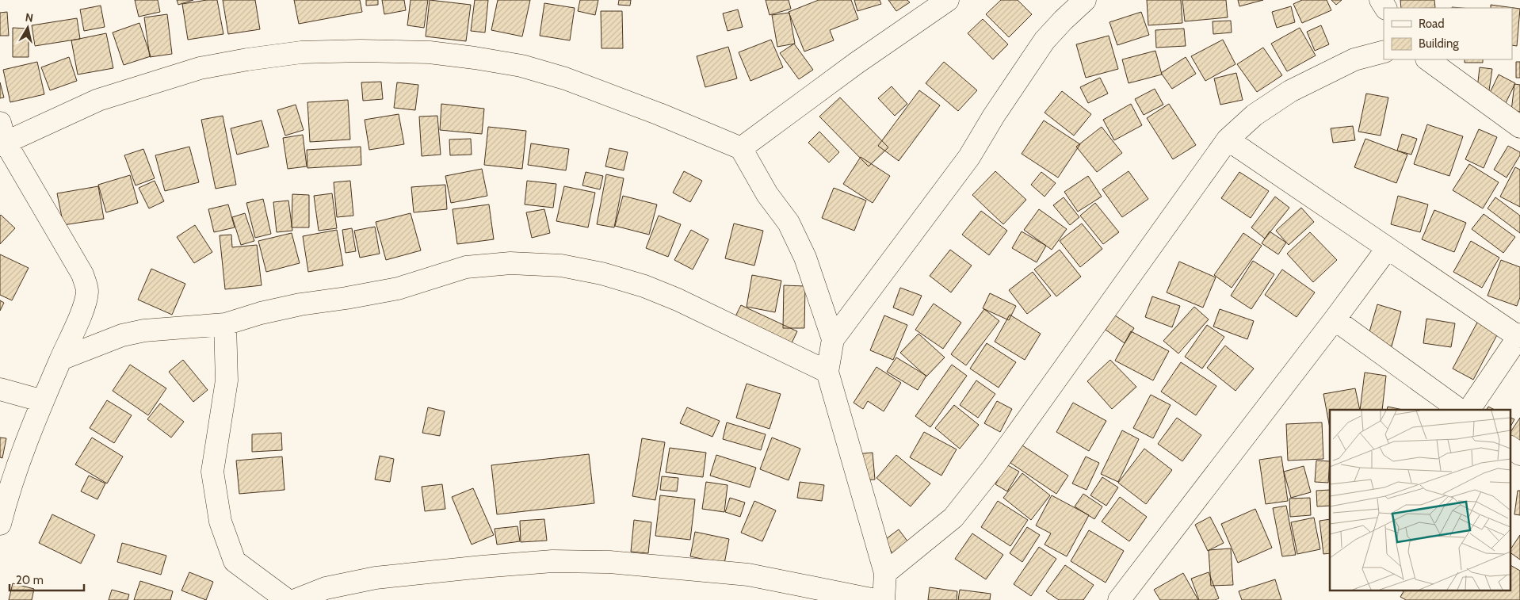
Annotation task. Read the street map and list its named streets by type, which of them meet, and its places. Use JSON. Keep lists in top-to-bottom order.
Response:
{
  "legend": ["Road", "Building"],
  "scale_bar": "20 m",
  "north": "top"
}
